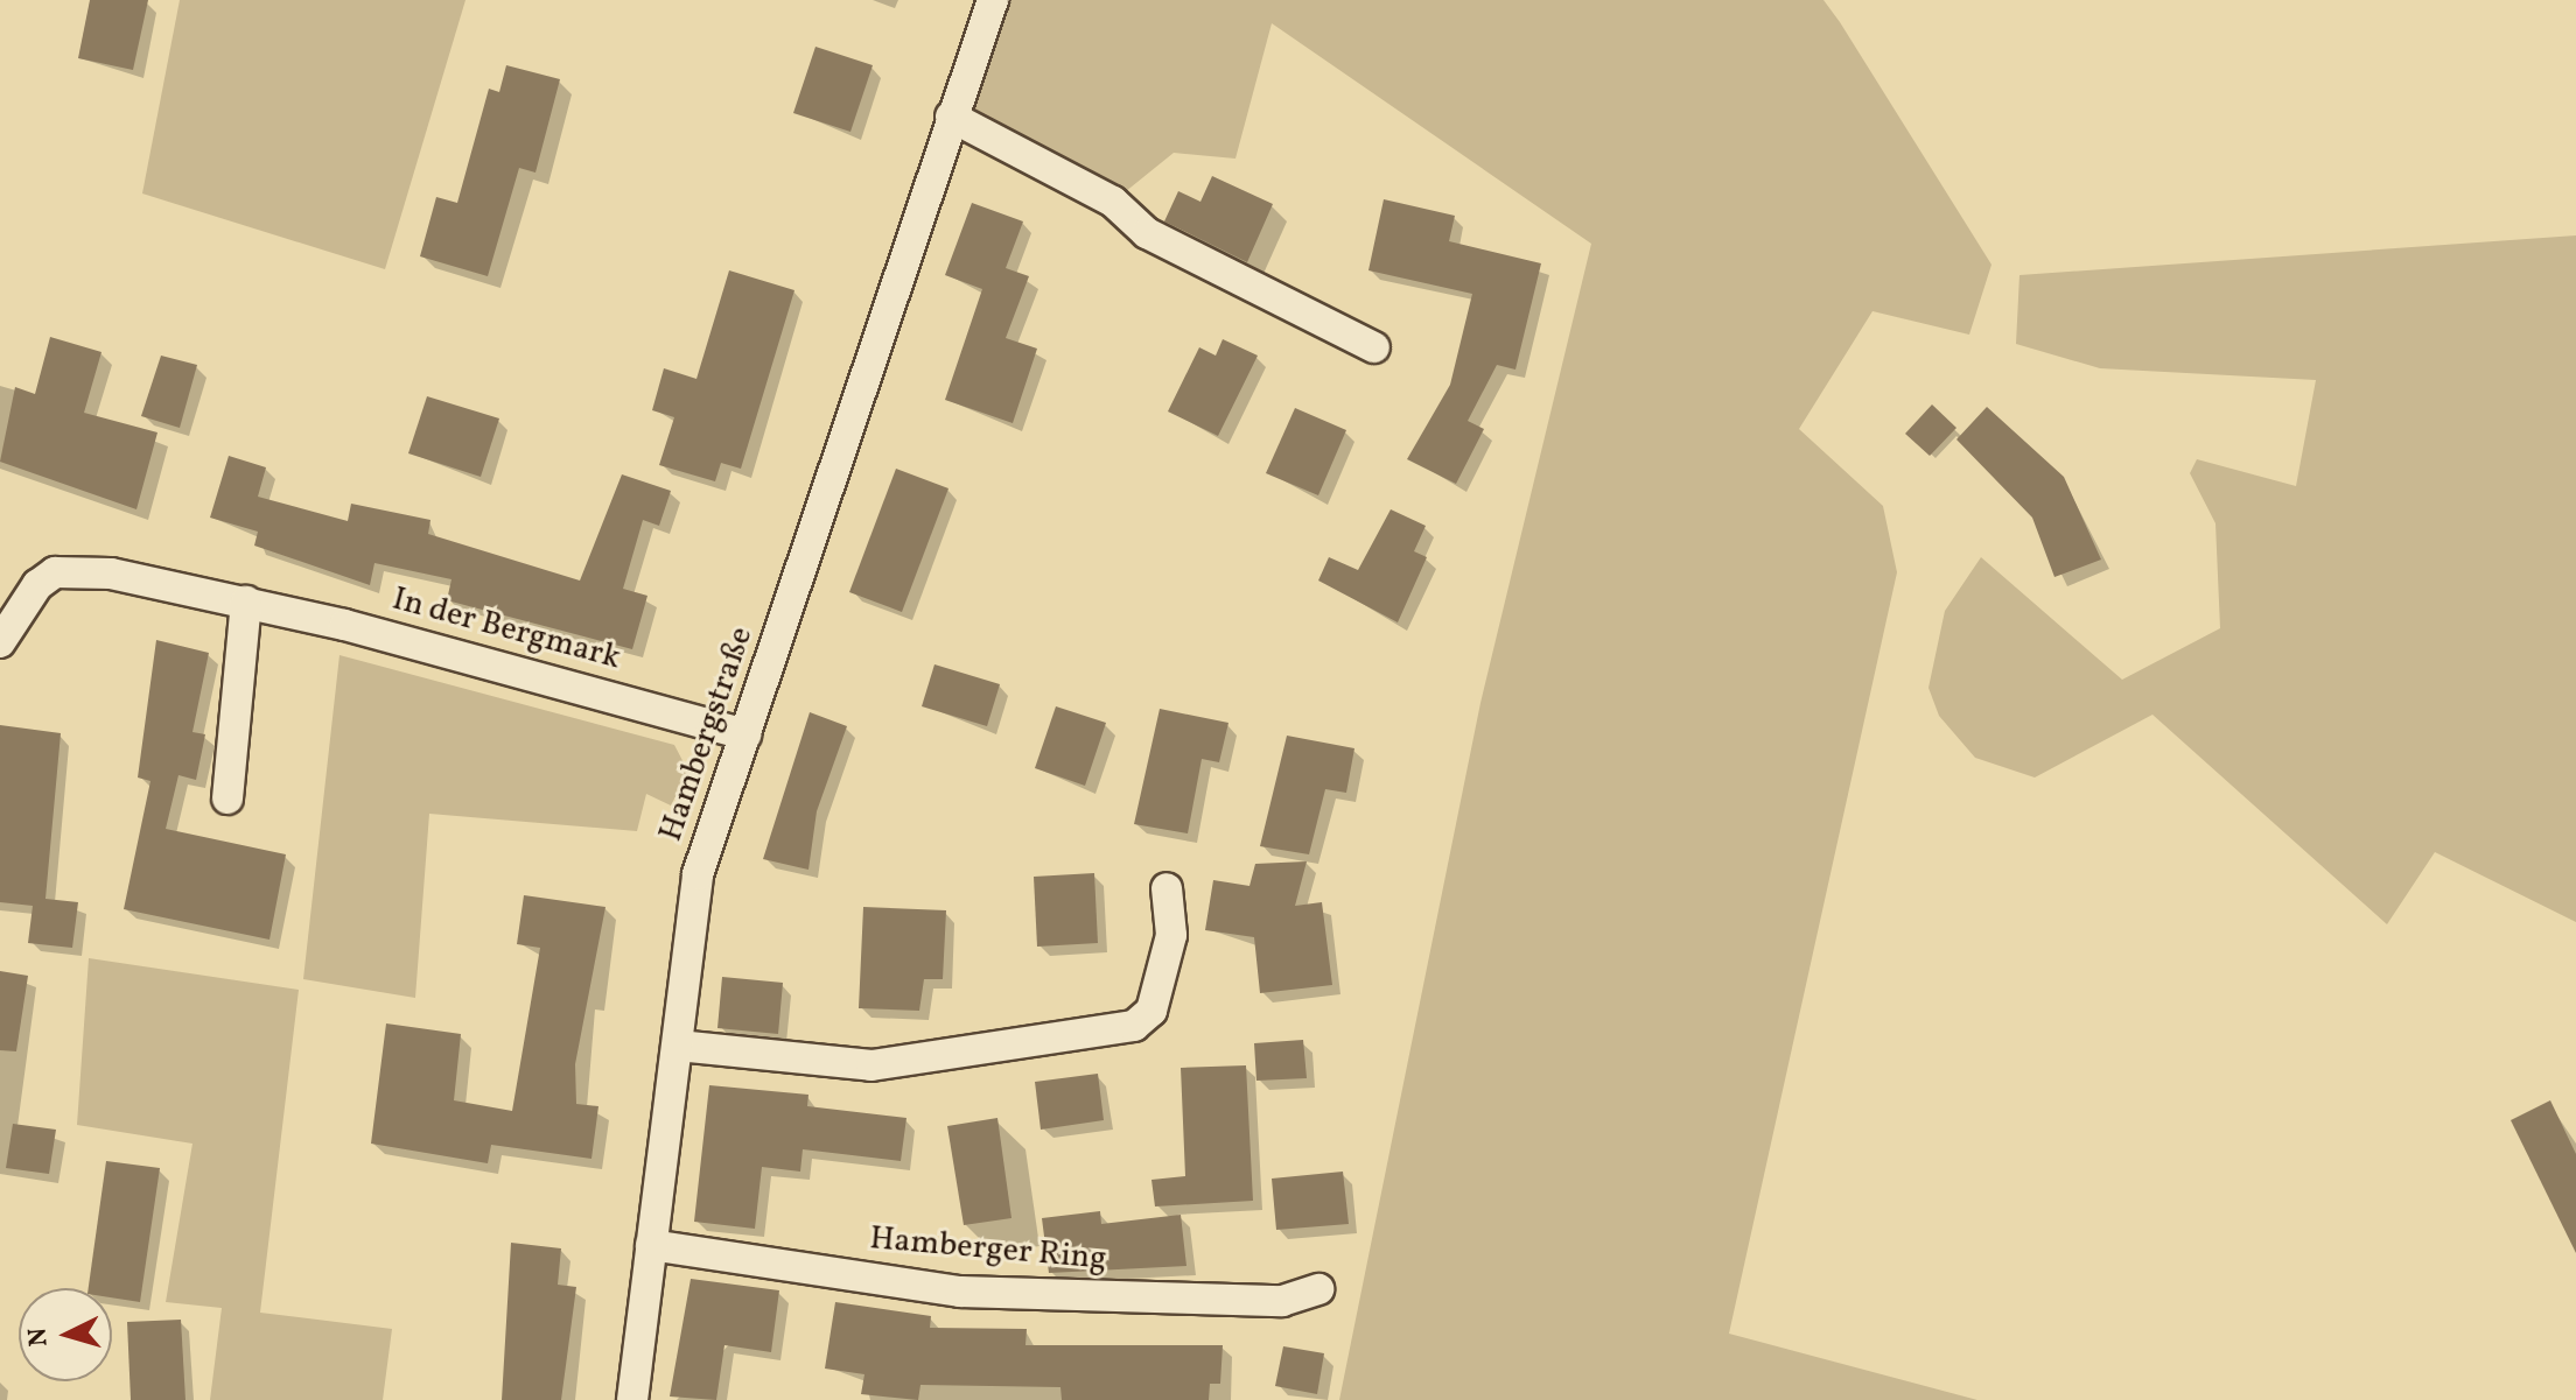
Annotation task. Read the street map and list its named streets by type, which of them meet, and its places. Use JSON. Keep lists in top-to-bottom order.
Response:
{
  "streets": {
    "street": ["In der Bergmark", "Hambergstraße", "Hamberger Ring"]
  },
  "crossings": [
    ["In der Bergmark", "Hambergstraße"],
    ["Hambergstraße", "Hamberger Ring"]
  ],
  "north": "left"
}
